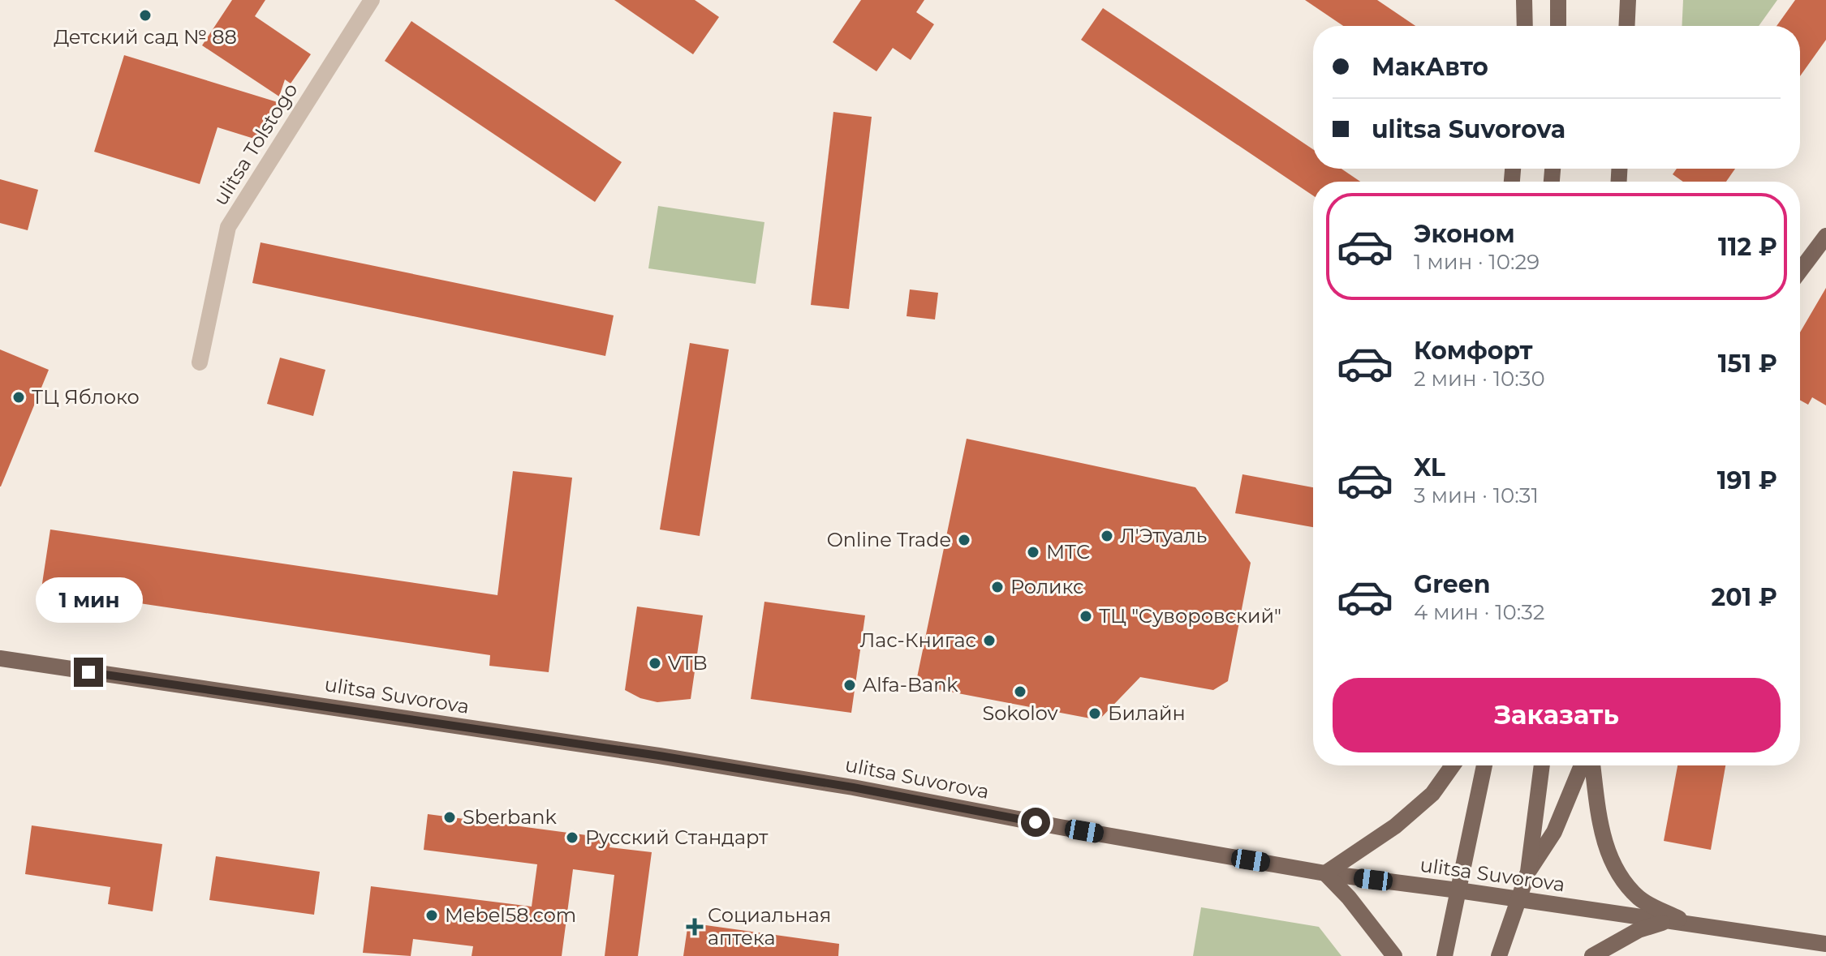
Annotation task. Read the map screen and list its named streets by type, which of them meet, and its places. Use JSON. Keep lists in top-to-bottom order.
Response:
{
  "streets": {
    "main road": ["ulitsa Suvorova"],
    "street": ["ulitsa Tolstogo"]
  },
  "places": {
    "other": [
      "Детский сад № 88",
      "ТЦ Яблоко",
      "Л'Этуаль",
      "Online Trade",
      "МТС",
      "Роликс",
      "ТЦ \"Суворовский\"",
      "Лас-Книгас",
      "VTB",
      "Alfa-Bank",
      "Sokolov",
      "Билайн",
      "Sberbank",
      "Русский Стандарт",
      "Mebel58.com"
    ],
    "health": ["Социальная аптека"]
  },
  "page": {
    "banner": ["МакАвто", "ulitsa Suvorova"],
    "list": [
      {
        "name": "Эконом",
        "note": "1 мин · 10:29",
        "value": "112 ₽"
      },
      {
        "name": "Комфорт",
        "note": "2 мин · 10:30",
        "value": "151 ₽"
      },
      {
        "name": "XL",
        "note": "3 мин · 10:31",
        "value": "191 ₽"
      },
      {
        "name": "Green",
        "note": "4 мин · 10:32",
        "value": "201 ₽"
      }
    ],
    "bubble": "1 мин",
    "buttons": "Заказать"
  }
}
